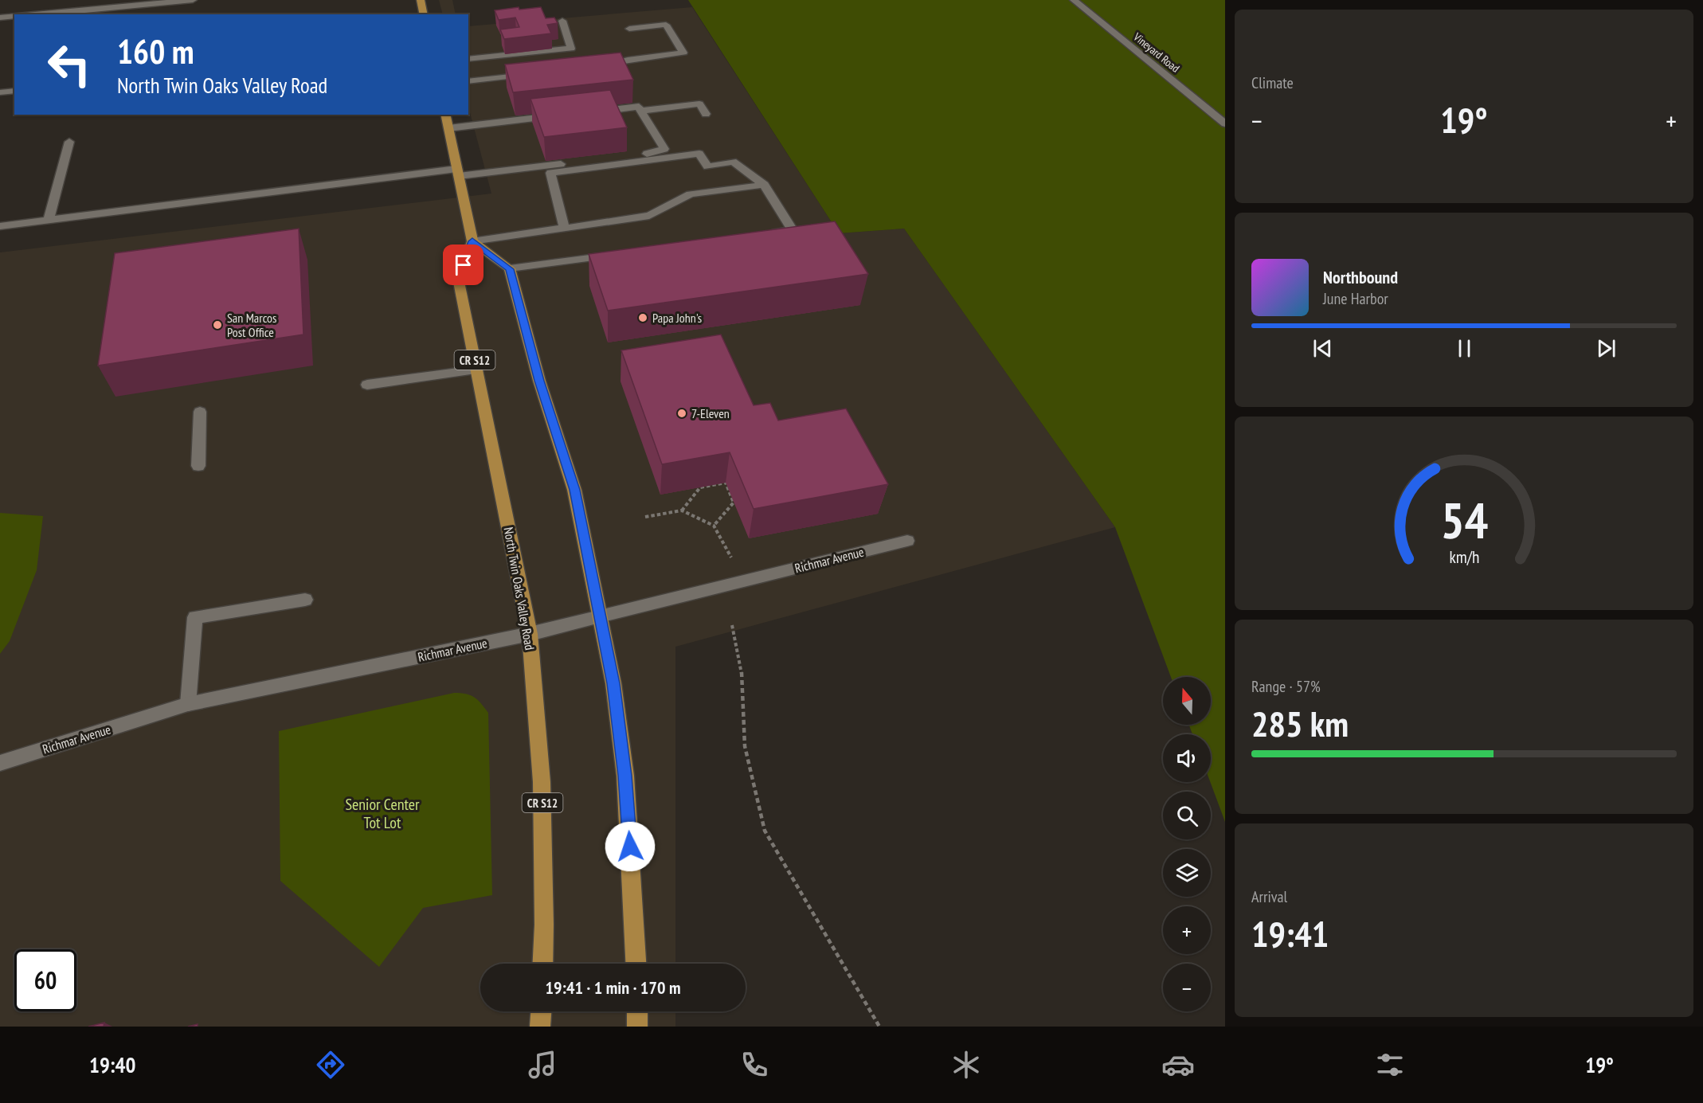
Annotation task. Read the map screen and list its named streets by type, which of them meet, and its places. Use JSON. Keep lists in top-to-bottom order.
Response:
{
  "streets": {
    "main road": [
      "Vineyard Road",
      "CR S12",
      "Richmar Avenue",
      "North Twin Oaks Valley Road"
    ]
  },
  "crossings": [
    ["Richmar Avenue", "North Twin Oaks Valley Road"]
  ],
  "parks": ["Senior Center Tot Lot"],
  "places": ["Papa John's", "San Marcos Post Office", "7-Eleven"],
  "north": "top",
  "page": {
    "tile": [
      "Climate",
      ["Range · 57%", "285 km"],
      ["Arrival", "19:41"]
    ],
    "turn": ["160 m", "North Twin Oaks Valley Road"],
    "heat": ["−", "19°", "+"],
    "song": ["Northbound", "June Harbor"],
    "map_buttons": ["+", "−"],
    "limit": "60",
    "trip": "19:41 · 1 min · 170 m",
    "tabs": ["19:40", "19°"],
    "gauge": ["54", "km/h"]
  }
}
